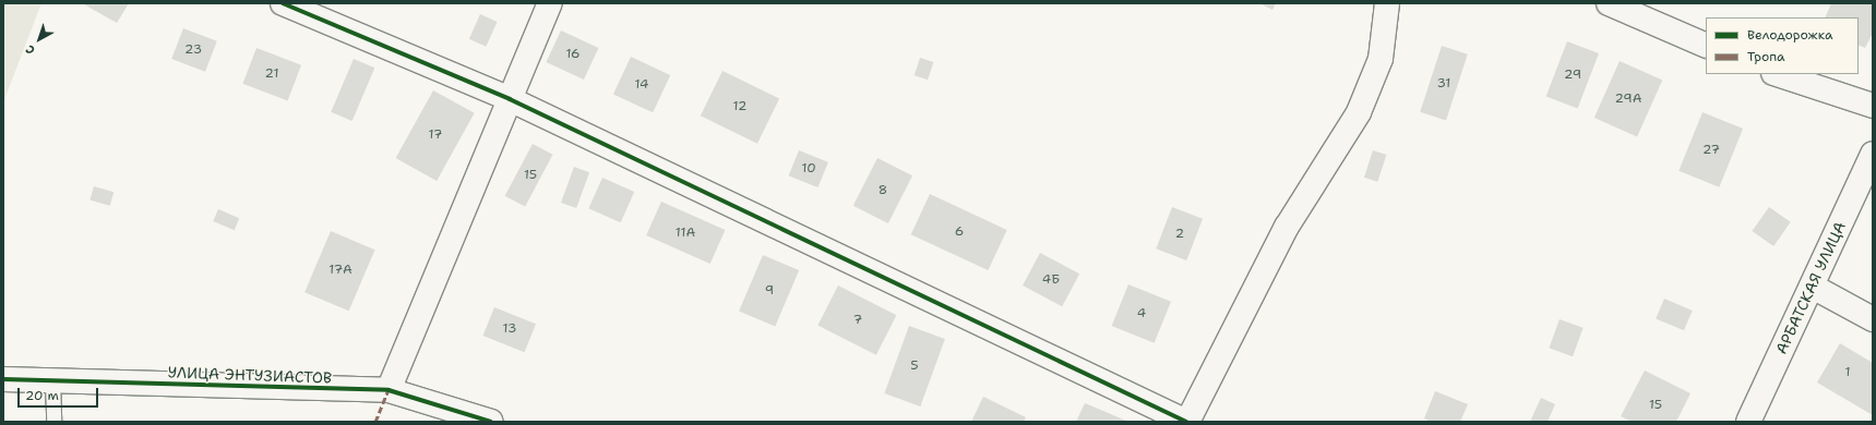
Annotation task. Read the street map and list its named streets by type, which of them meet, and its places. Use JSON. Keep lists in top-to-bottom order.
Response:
{
  "streets": {
    "street": ["АРБАТСКАЯ УЛИЦА", "УЛИЦА ЭНТУЗИАСТОВ"]
  },
  "house_numbers": [
    "23",
    "16",
    "21",
    "29",
    "31",
    "14",
    "29А",
    "12",
    "17",
    "27",
    "10",
    "15",
    "8",
    "6",
    "11А",
    "2",
    "17А",
    "4Б",
    "9",
    "4",
    "7",
    "13",
    "5",
    "1",
    "15"
  ],
  "legend": ["Велодорожка", "Тропа"],
  "scale_bar": "20 m",
  "north": "bottom left"
}
